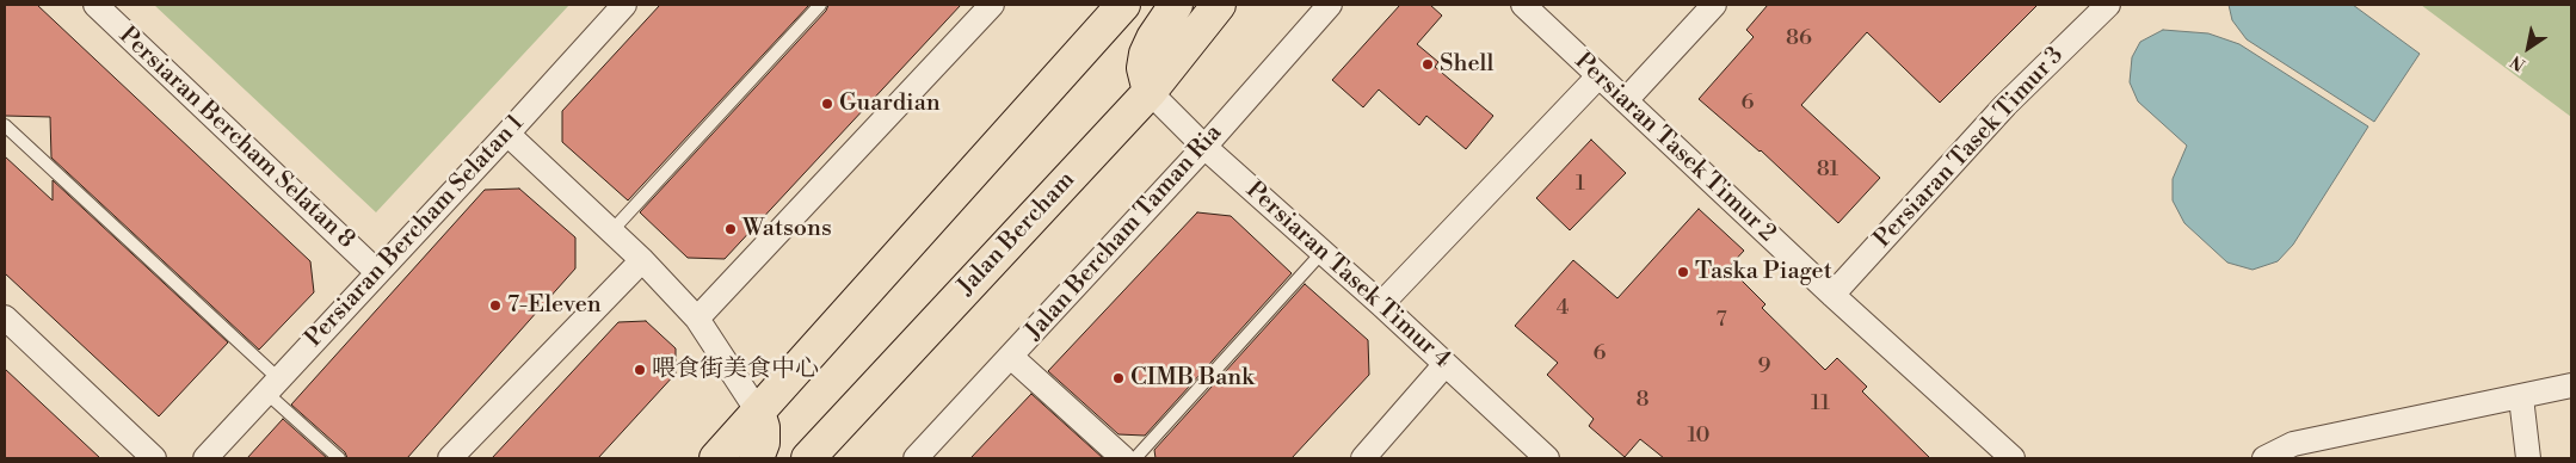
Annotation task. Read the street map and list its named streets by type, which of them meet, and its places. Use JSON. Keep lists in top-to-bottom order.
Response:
{
  "streets": {
    "main road": ["Jalan Bercham"],
    "street": [
      "Persiaran Bercham Selatan 8",
      "Persiaran Tasek Timur 2",
      "Persiaran Tasek Timur 3",
      "Persiaran Bercham Selatan 1",
      "Jalan Bercham Taman Ria",
      "Persiaran Tasek Timur 4"
    ]
  },
  "crossings": [
    ["Persiaran Bercham Selatan 8", "Persiaran Bercham Selatan 1"],
    ["Persiaran Tasek Timur 2", "Persiaran Tasek Timur 3"],
    ["Jalan Bercham Taman Ria", "Persiaran Tasek Timur 4"],
    ["Jalan Bercham", "Persiaran Tasek Timur 4"]
  ],
  "places": [
    "Shell",
    "Guardian",
    "Watsons",
    "Taska Piaget",
    "7-Eleven",
    "喂食街美食中心",
    "CIMB Bank"
  ],
  "house_numbers": [
    "86",
    "6",
    "81",
    "1",
    "4",
    "7",
    "6",
    "9",
    "8",
    "11",
    "10"
  ],
  "north": "bottom left"
}
